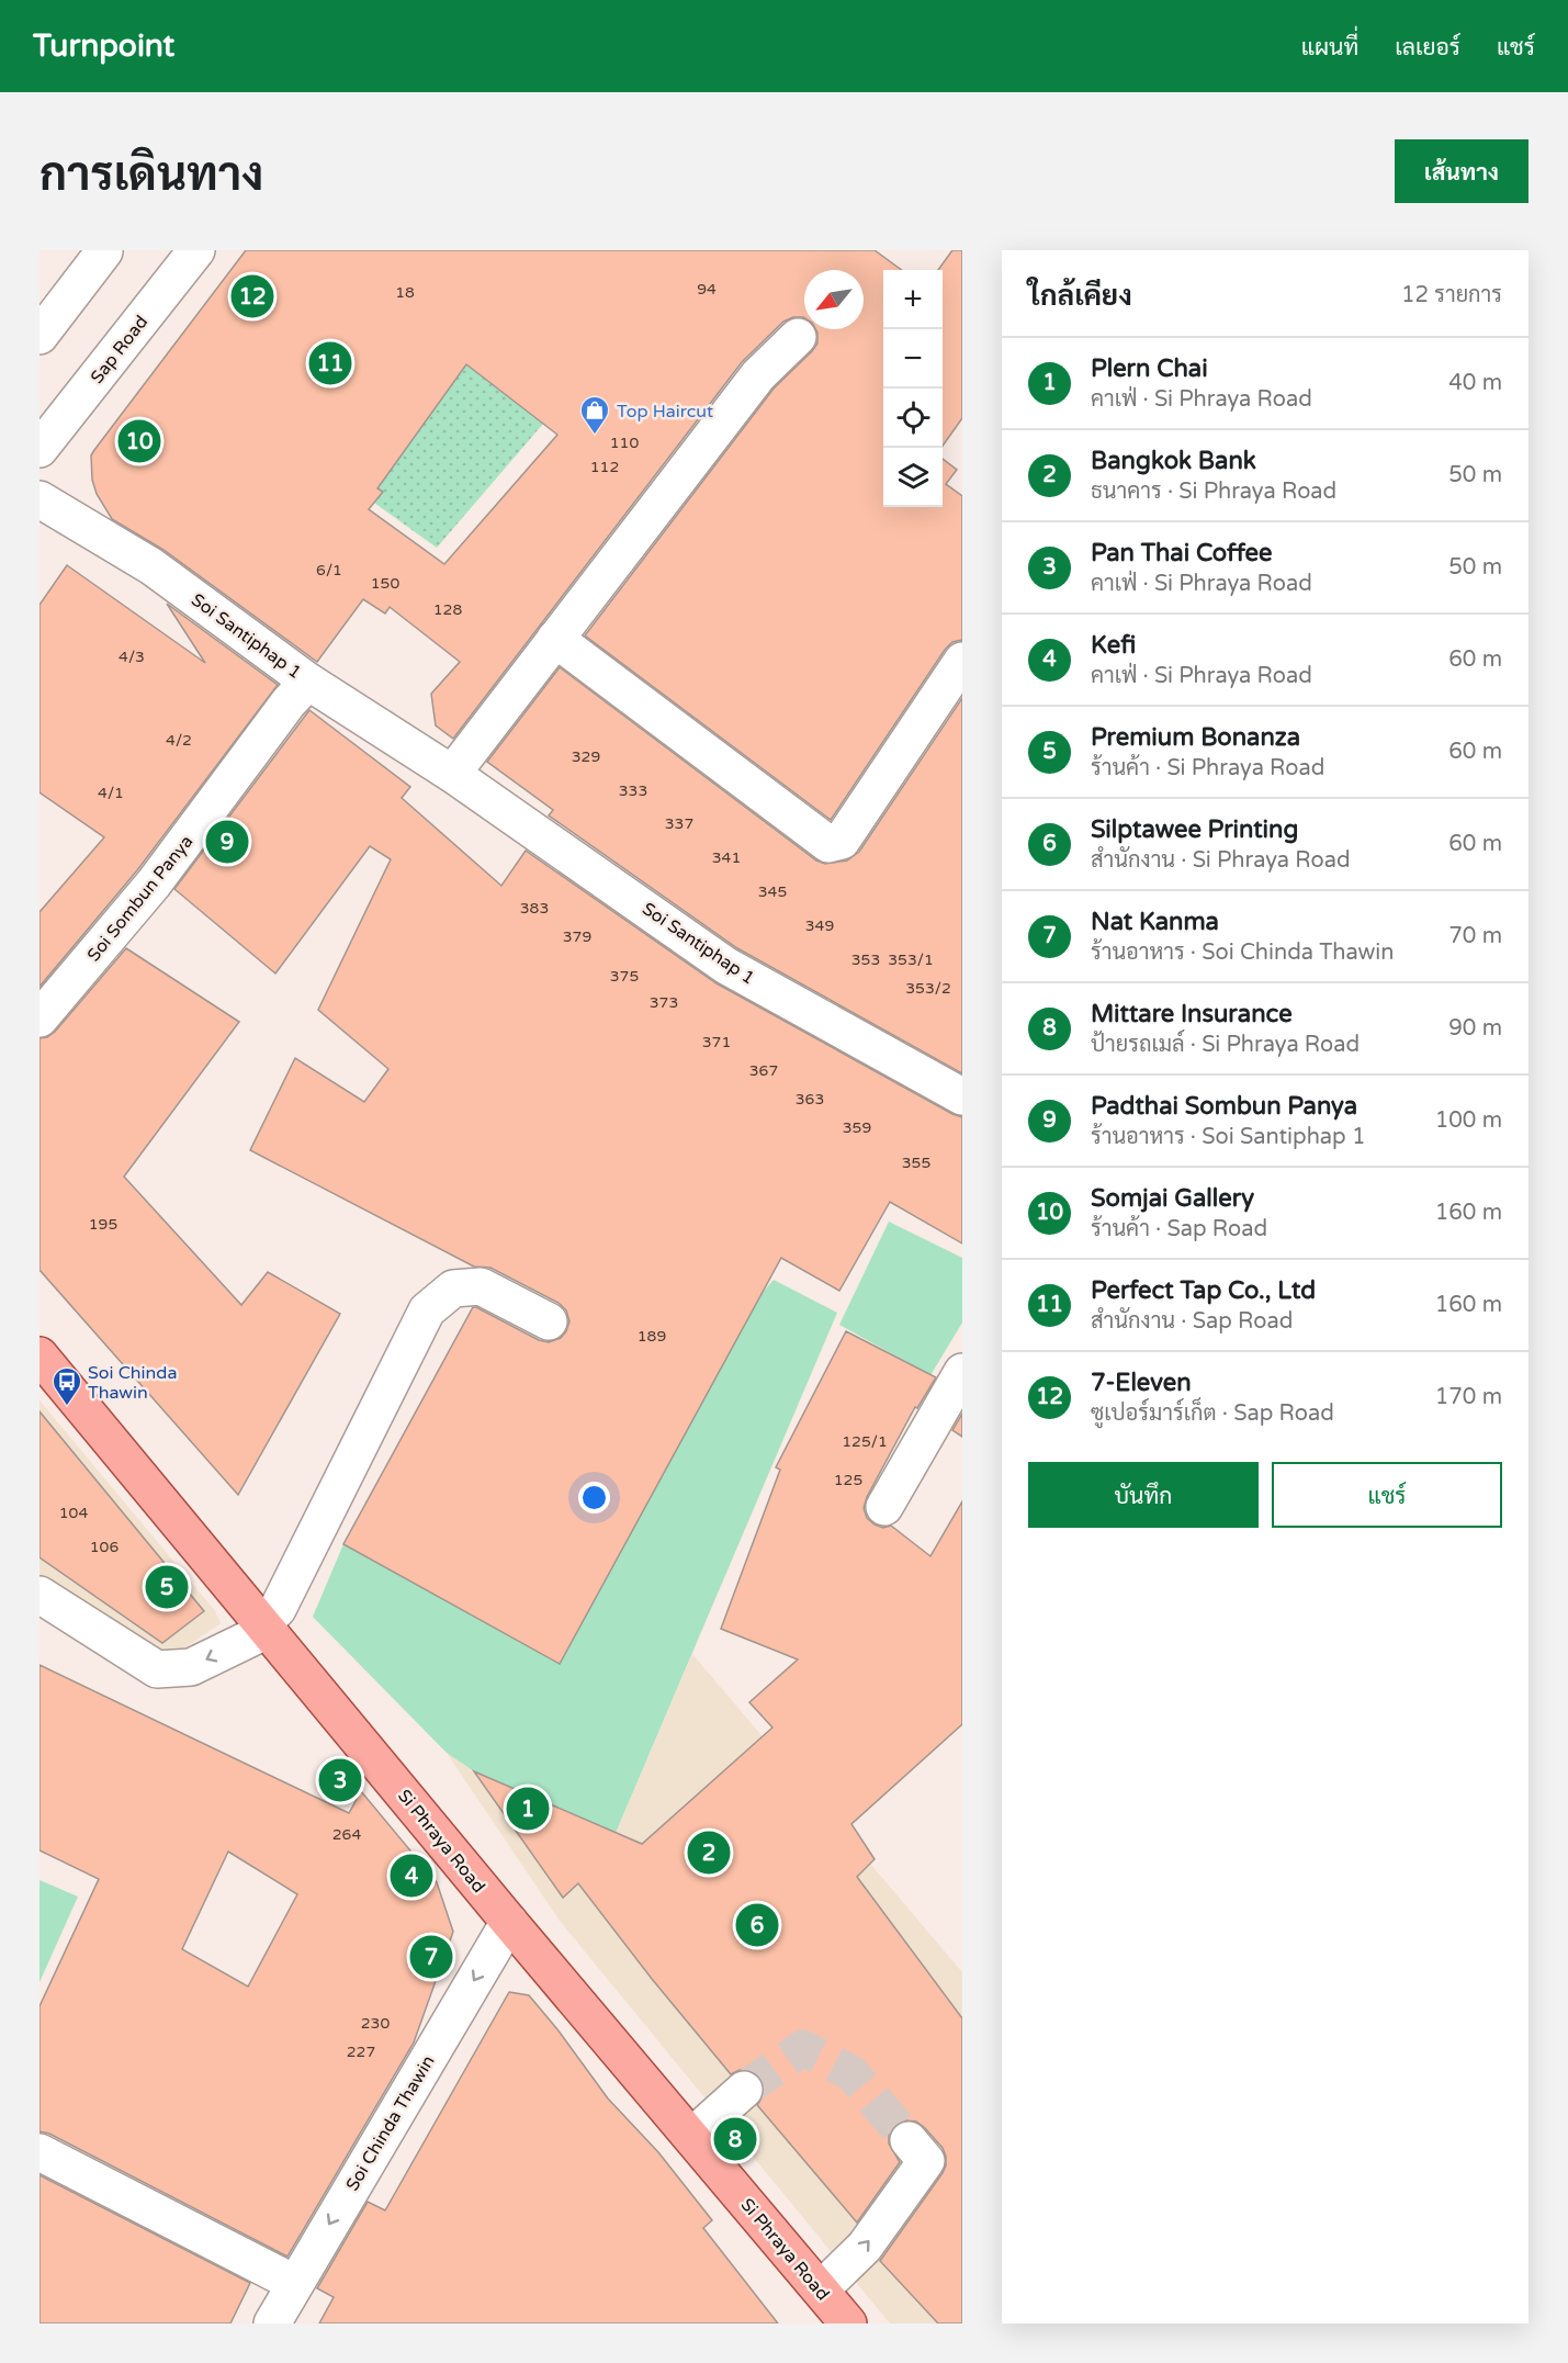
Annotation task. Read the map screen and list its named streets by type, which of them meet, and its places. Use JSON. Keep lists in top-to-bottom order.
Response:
{
  "streets": {
    "main road": ["Si Phraya Road"],
    "street": [
      "Sap Road",
      "Soi Santiphap 1",
      "Soi Sombun Panya",
      "Soi Chinda Thawin"
    ]
  },
  "crossings": [
    ["Soi Santiphap 1", "Soi Sombun Panya"],
    ["Si Phraya Road", "Soi Chinda Thawin"]
  ],
  "one_way": ["Soi Chinda Thawin"],
  "places": {
    "shop": ["Top Haircut"],
    "bus stop": ["Soi Chinda Thawin"]
  },
  "house_numbers": [
    "94",
    "18",
    "110",
    "112",
    "6/1",
    "150",
    "128",
    "4/3",
    "4/2",
    "329",
    "333",
    "4/1",
    "337",
    "341",
    "345",
    "383",
    "349",
    "379",
    "353",
    "353/1",
    "375",
    "353/2",
    "373",
    "371",
    "367",
    "363",
    "359",
    "355",
    "195",
    "189",
    "125/1",
    "125",
    "104",
    "106",
    "264",
    "230",
    "227"
  ],
  "north": "bottom left",
  "page": {
    "header": "Turnpoint",
    "nav": ["แผนที่", "เลเยอร์", "แชร์"],
    "buttons": [
      "เส้นทาง",
      ["บันทึก", "แชร์"]
    ],
    "title": "การเดินทาง",
    "heading": ["ใกล้เคียง", "12 รายการ"],
    "map_buttons": ["+", "−"],
    "pins": [
      "12",
      "11",
      "10",
      "9",
      "5",
      "3",
      "1",
      "2",
      "4",
      "6",
      "7",
      "8"
    ],
    "list": [
      {
        "mark": "1",
        "name": "Plern Chai",
        "note": "คาเฟ่ · Si Phraya Road",
        "value": "40 m"
      },
      {
        "mark": "2",
        "name": "Bangkok Bank",
        "note": "ธนาคาร · Si Phraya Road",
        "value": "50 m"
      },
      {
        "mark": "3",
        "name": "Pan Thai Coffee",
        "note": "คาเฟ่ · Si Phraya Road",
        "value": "50 m"
      },
      {
        "mark": "4",
        "name": "Kefi",
        "note": "คาเฟ่ · Si Phraya Road",
        "value": "60 m"
      },
      {
        "mark": "5",
        "name": "Premium Bonanza",
        "note": "ร้านค้า · Si Phraya Road",
        "value": "60 m"
      },
      {
        "mark": "6",
        "name": "Silptawee Printing",
        "note": "สำนักงาน · Si Phraya Road",
        "value": "60 m"
      },
      {
        "mark": "7",
        "name": "Nat Kanma",
        "note": "ร้านอาหาร · Soi Chinda Thawin",
        "value": "70 m"
      },
      {
        "mark": "8",
        "name": "Mittare Insurance",
        "note": "ป้ายรถเมล์ · Si Phraya Road",
        "value": "90 m"
      },
      {
        "mark": "9",
        "name": "Padthai Sombun Panya",
        "note": "ร้านอาหาร · Soi Santiphap 1",
        "value": "100 m"
      },
      {
        "mark": "10",
        "name": "Somjai Gallery",
        "note": "ร้านค้า · Sap Road",
        "value": "160 m"
      },
      {
        "mark": "11",
        "name": "Perfect Tap Co., Ltd",
        "note": "สำนักงาน · Sap Road",
        "value": "160 m"
      },
      {
        "mark": "12",
        "name": "7-Eleven",
        "note": "ซูเปอร์มาร์เก็ต · Sap Road",
        "value": "170 m"
      }
    ]
  }
}
